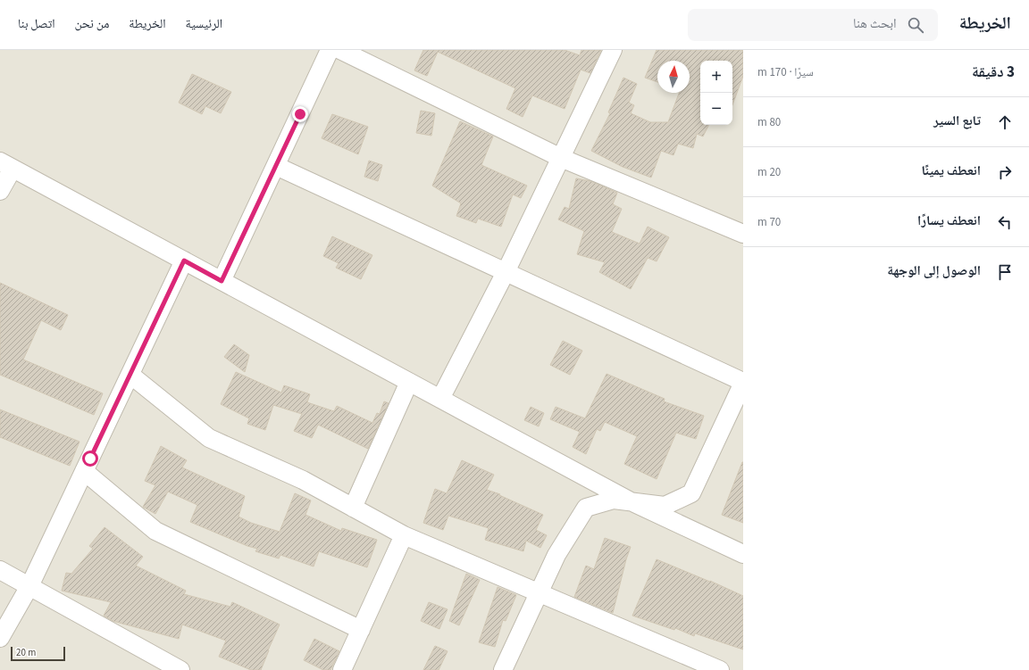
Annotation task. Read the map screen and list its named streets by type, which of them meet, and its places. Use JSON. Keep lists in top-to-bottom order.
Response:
{
  "scale_bar": "20 m",
  "north": "top",
  "page": {
    "header": "الخريطة",
    "search": "ابحث هنا",
    "nav": [
      "الرئيسية",
      "الخريطة",
      "من نحن",
      "اتصل بنا"
    ],
    "heading": ["3 دقيقة", "سيرًا · 170 m"],
    "map_buttons": ["+", "−"],
    "list": [
      ["تابع السير", "80 m"],
      ["انعطف يمينًا", "20 m"],
      ["انعطف يسارًا", "70 m"],
      "الوصول إلى الوجهة"
    ],
    "scale": "20 m"
  }
}
